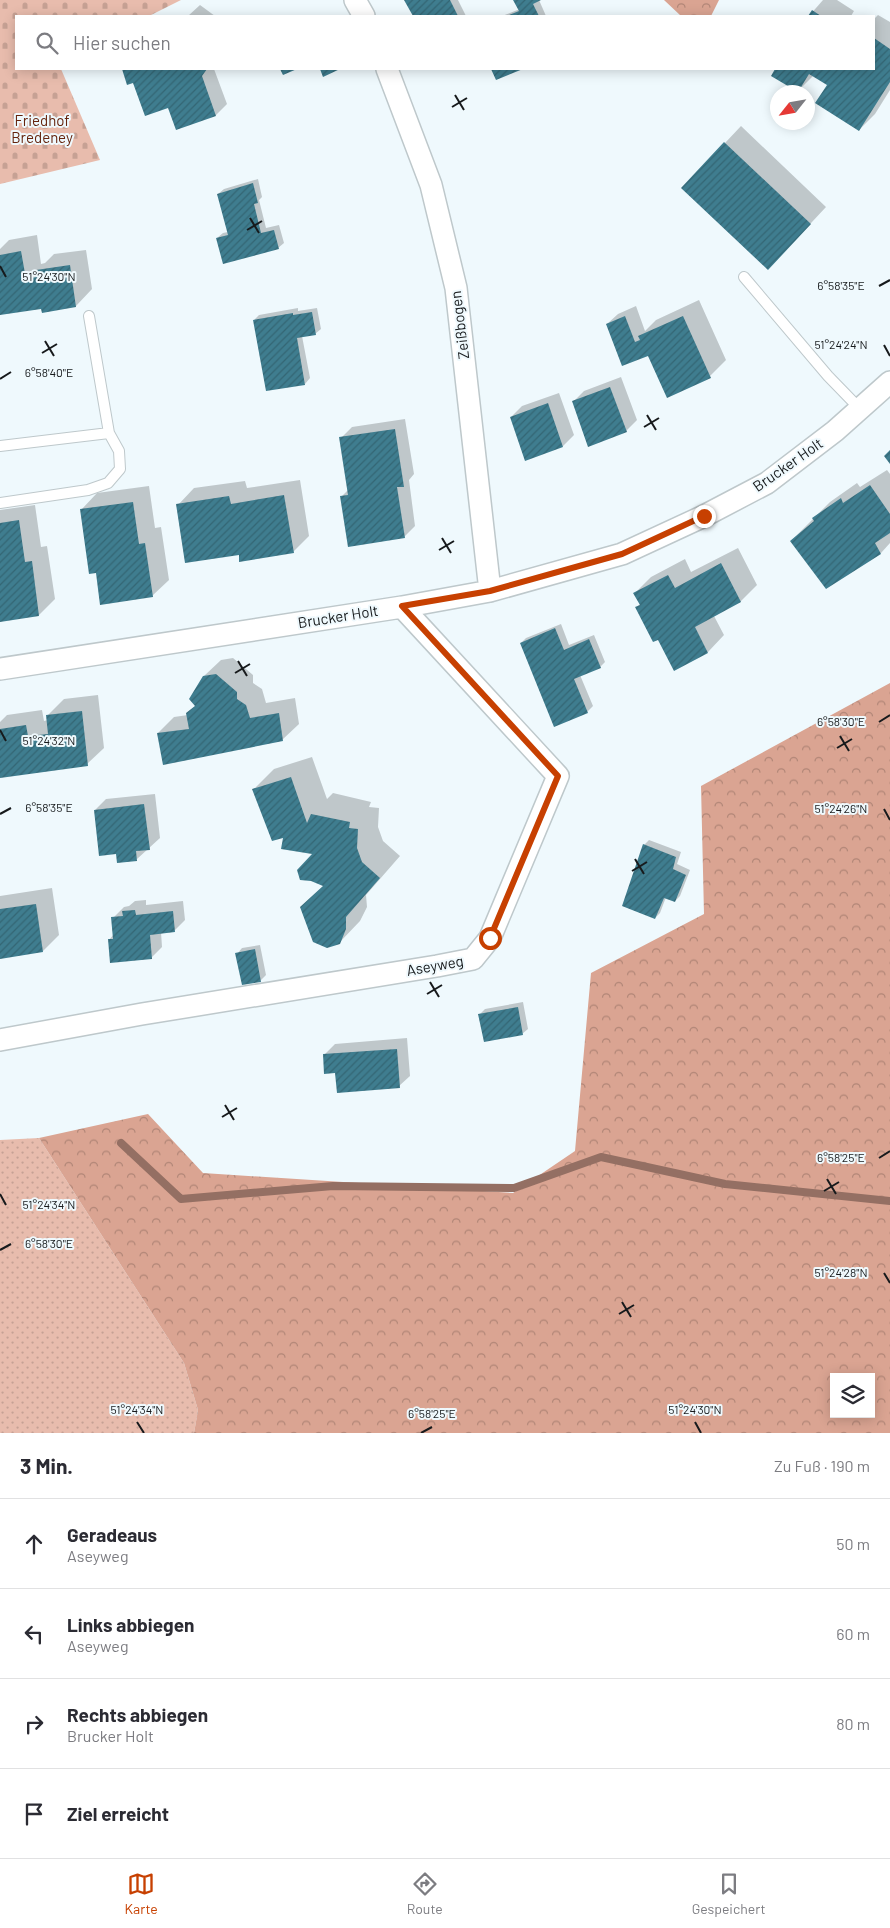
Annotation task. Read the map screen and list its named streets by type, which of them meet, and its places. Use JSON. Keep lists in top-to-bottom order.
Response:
{
  "streets": {
    "street": ["Zeißbogen", "Brucker Holt", "Aseyweg"]
  },
  "crossings": [
    ["Zeißbogen", "Brucker Holt"],
    ["Brucker Holt", "Aseyweg"]
  ],
  "parks": ["Friedhof Bredeney"],
  "north": "bottom left",
  "page": {
    "search": "Hier suchen",
    "heading": ["3 Min.", "Zu Fuß · 190 m"],
    "list": [
      ["Geradeaus", "Aseyweg", "50 m"],
      ["Links abbiegen", "Aseyweg", "60 m"],
      ["Rechts abbiegen", "Brucker Holt", "80 m"],
      "Ziel erreicht"
    ],
    "nav": ["Karte", "Route", "Gespeichert"]
  },
  "coordinates": [
    "51°24'30\"N",
    "6°58'35\"E",
    "51°24'24\"N",
    "6°58'40\"E",
    "6°58'30\"E",
    "51°24'32\"N",
    "51°24'26\"N",
    "6°58'25\"E",
    "51°24'34\"N",
    "51°24'28\"N"
  ]
}
